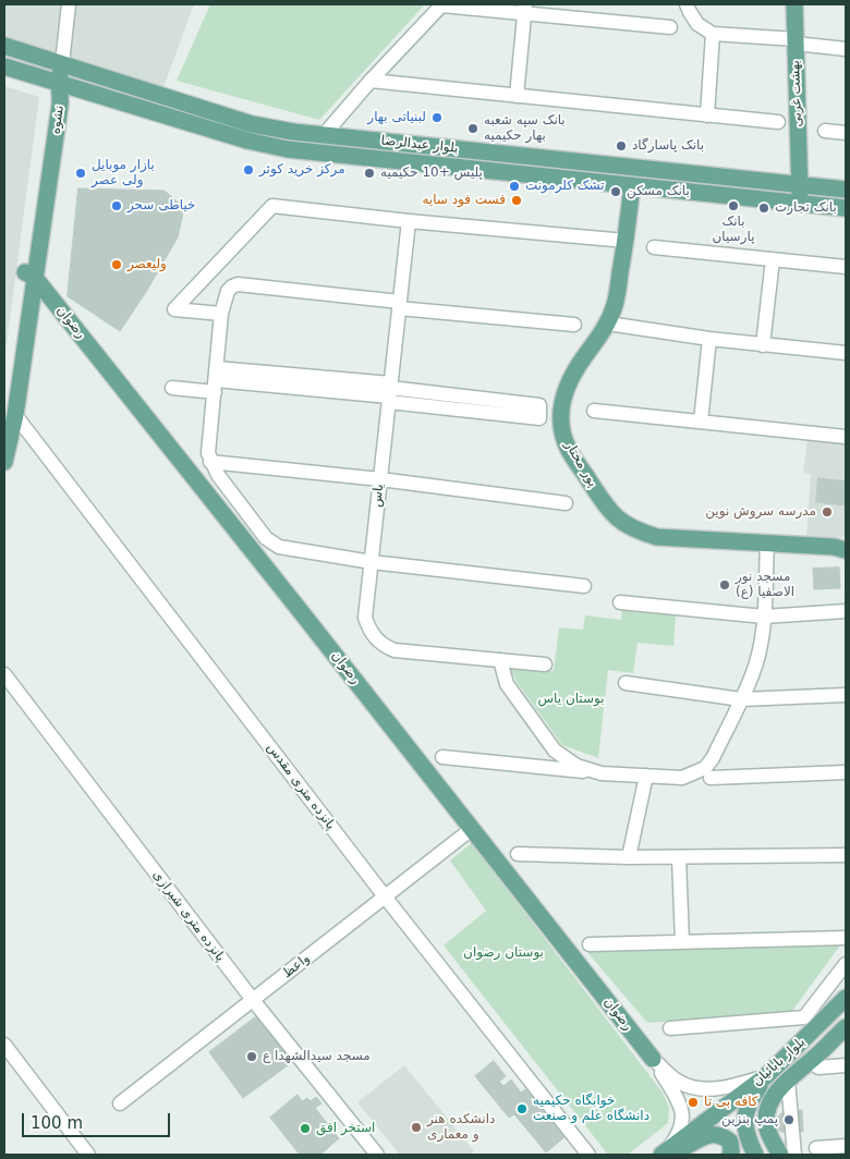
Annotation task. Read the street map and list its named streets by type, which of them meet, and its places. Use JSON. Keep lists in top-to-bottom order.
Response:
{
  "streets": {
    "main road": [
      "بهشت غربی",
      "نشوه",
      "بلوار عبدالرضا",
      "رضوان",
      "پور مختار",
      "بلوار بابائیان"
    ],
    "street": [
      "یاس",
      "پانزده متری مقدس",
      "پانزده متری شیرازی",
      "واعظ"
    ]
  },
  "crossings": [
    ["بهشت غربی", "بلوار عبدالرضا"],
    ["نشوه", "بلوار عبدالرضا"],
    ["نشوه", "رضوان"],
    ["نشوه", "پانزده متری مقدس"],
    ["بلوار عبدالرضا", "پور مختار"],
    ["رضوان", "واعظ"],
    ["پانزده متری مقدس", "واعظ"],
    ["پانزده متری شیرازی", "واعظ"]
  ],
  "parks": ["بوستان یاس", "بوستان رضوان"],
  "places": [
    "لبنیاتی بهار",
    "بانک سپه شعبه بهار حکیمیه",
    "بانک پاسارگاد",
    "مرکز خرید کوثر",
    "بازار موبایل ولی عصر",
    "پلیس +10 حکیمیه",
    "تشک کلرمونت",
    "بانک مسکن",
    "فست فود سایه",
    "خیاطی سحر",
    "بانک پارسیان",
    "بانک تجارت",
    "ولیعصر",
    "مدرسه سروش نوین",
    "مسجد نور الاصفیا (ع)",
    "مسجد سیدالشهدا ع",
    "کافه بی تا",
    "خوابگاه حکیمیه دانشگاه علم و صنعت",
    "پمپ بنزین",
    "دانشکده هنر و معماری",
    "استخر افق"
  ],
  "scale_bar": "100 m"
}
